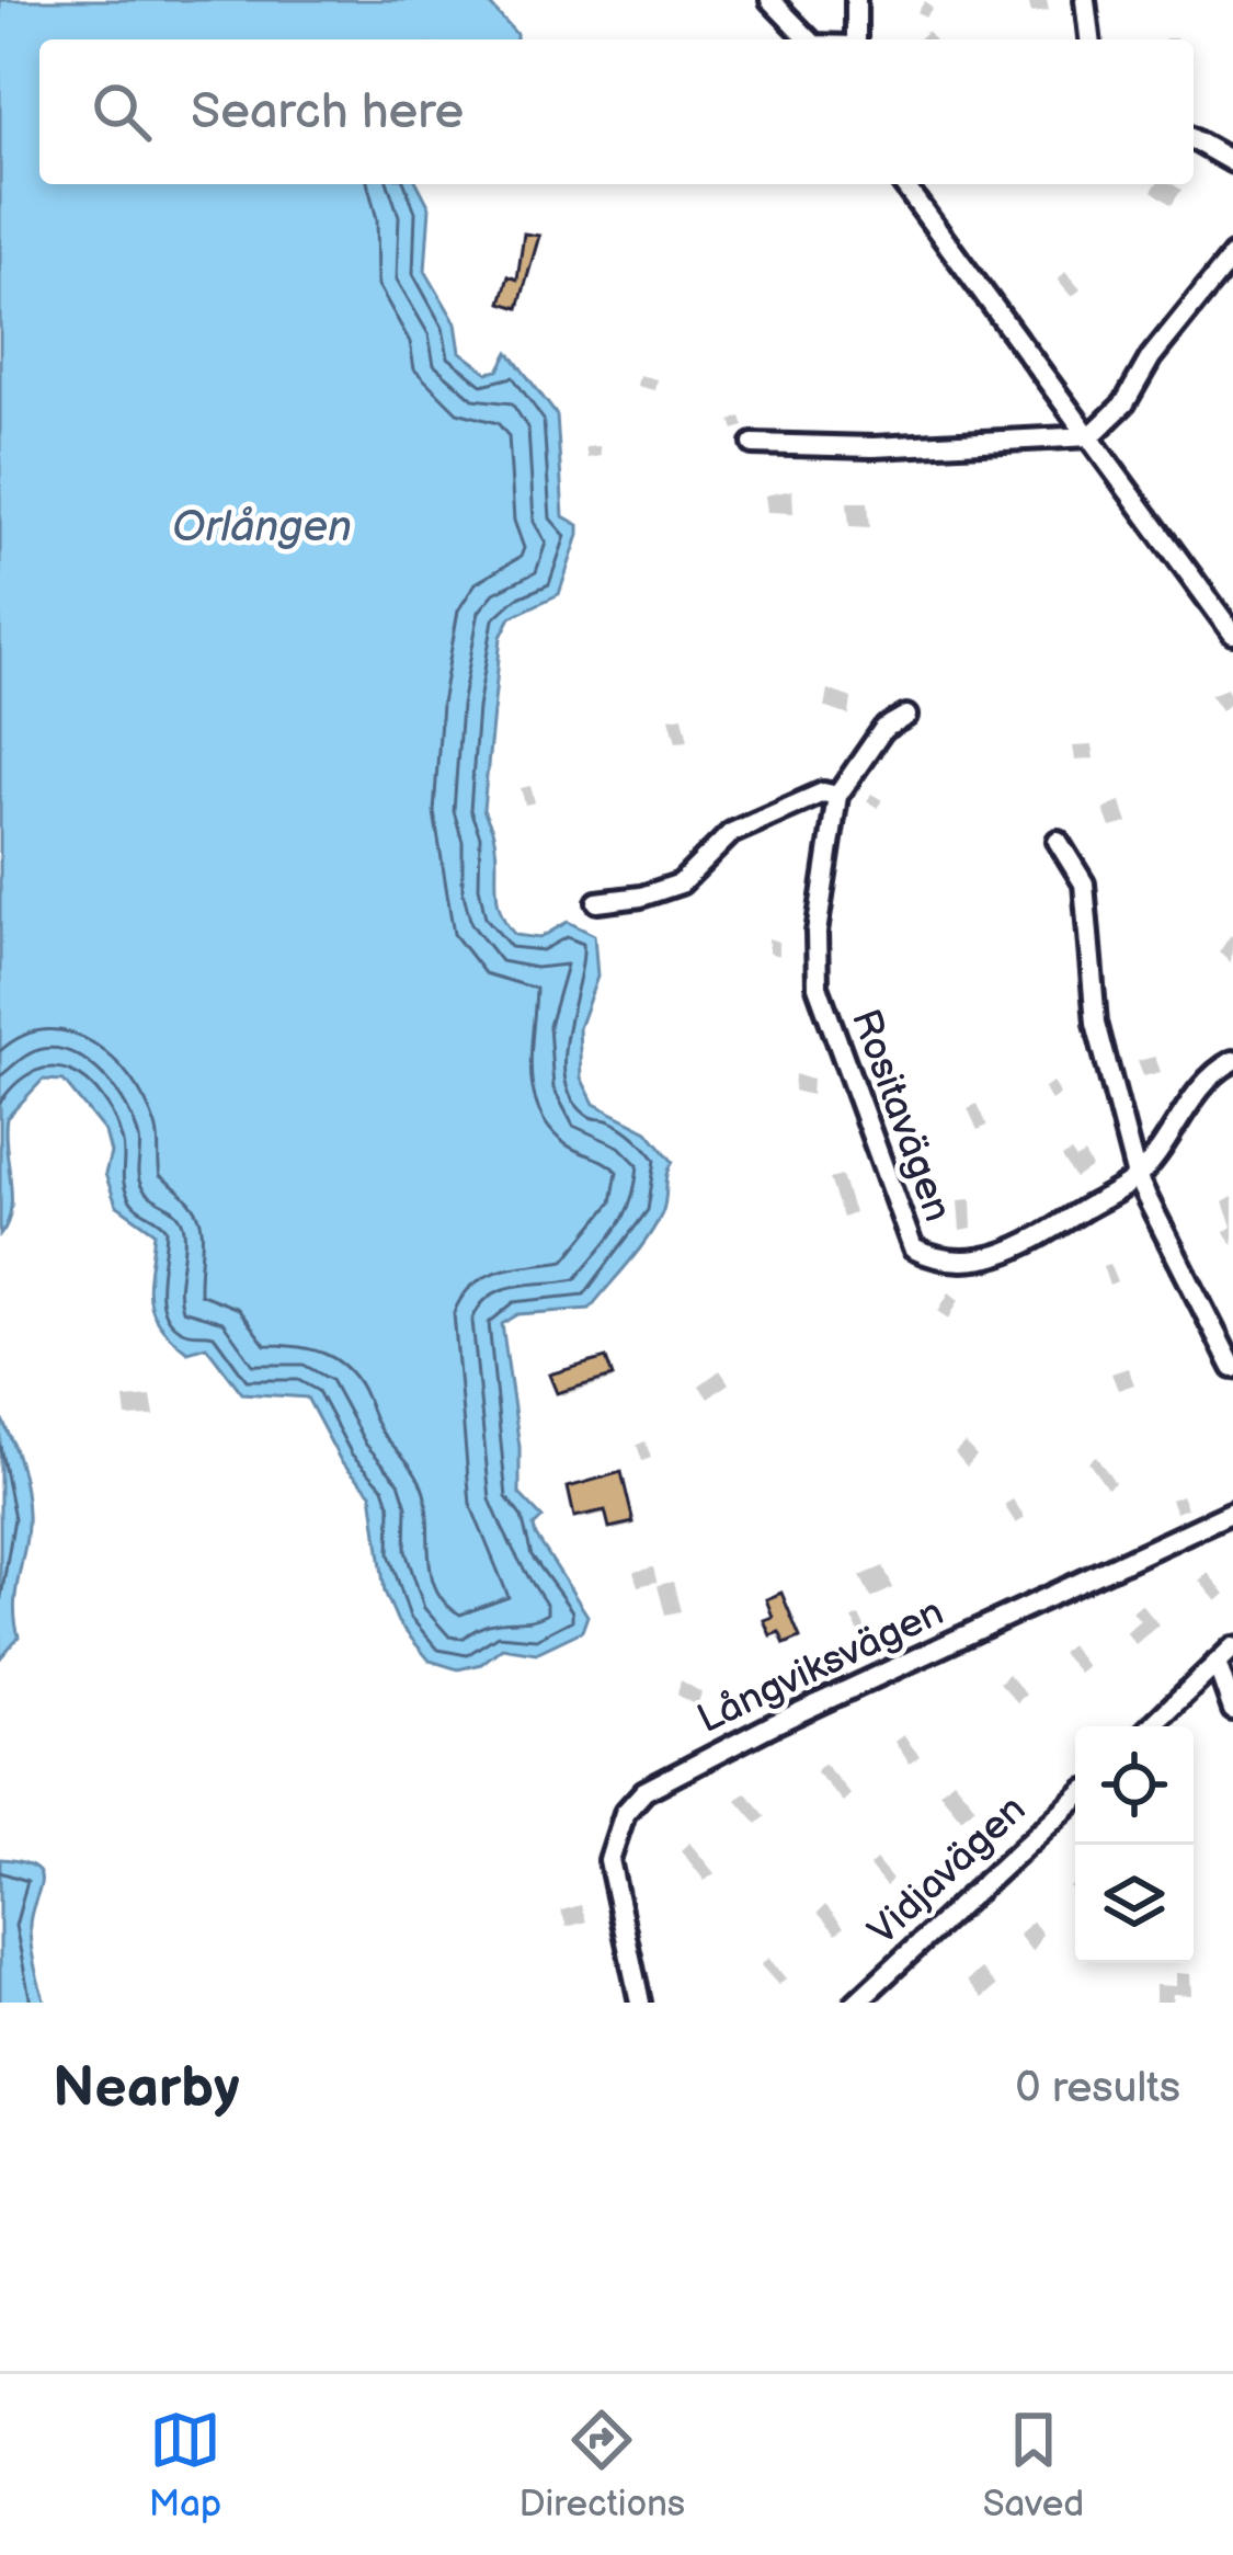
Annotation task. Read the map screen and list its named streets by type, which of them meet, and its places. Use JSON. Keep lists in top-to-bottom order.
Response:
{
  "streets": {
    "street": ["Rositavägen", "Långviksvägen", "Vidjavägen"]
  },
  "water": ["Orlången"],
  "page": {
    "search": "Search here",
    "heading": ["Nearby", "0 results"],
    "nav": ["Map", "Directions", "Saved"]
  }
}
